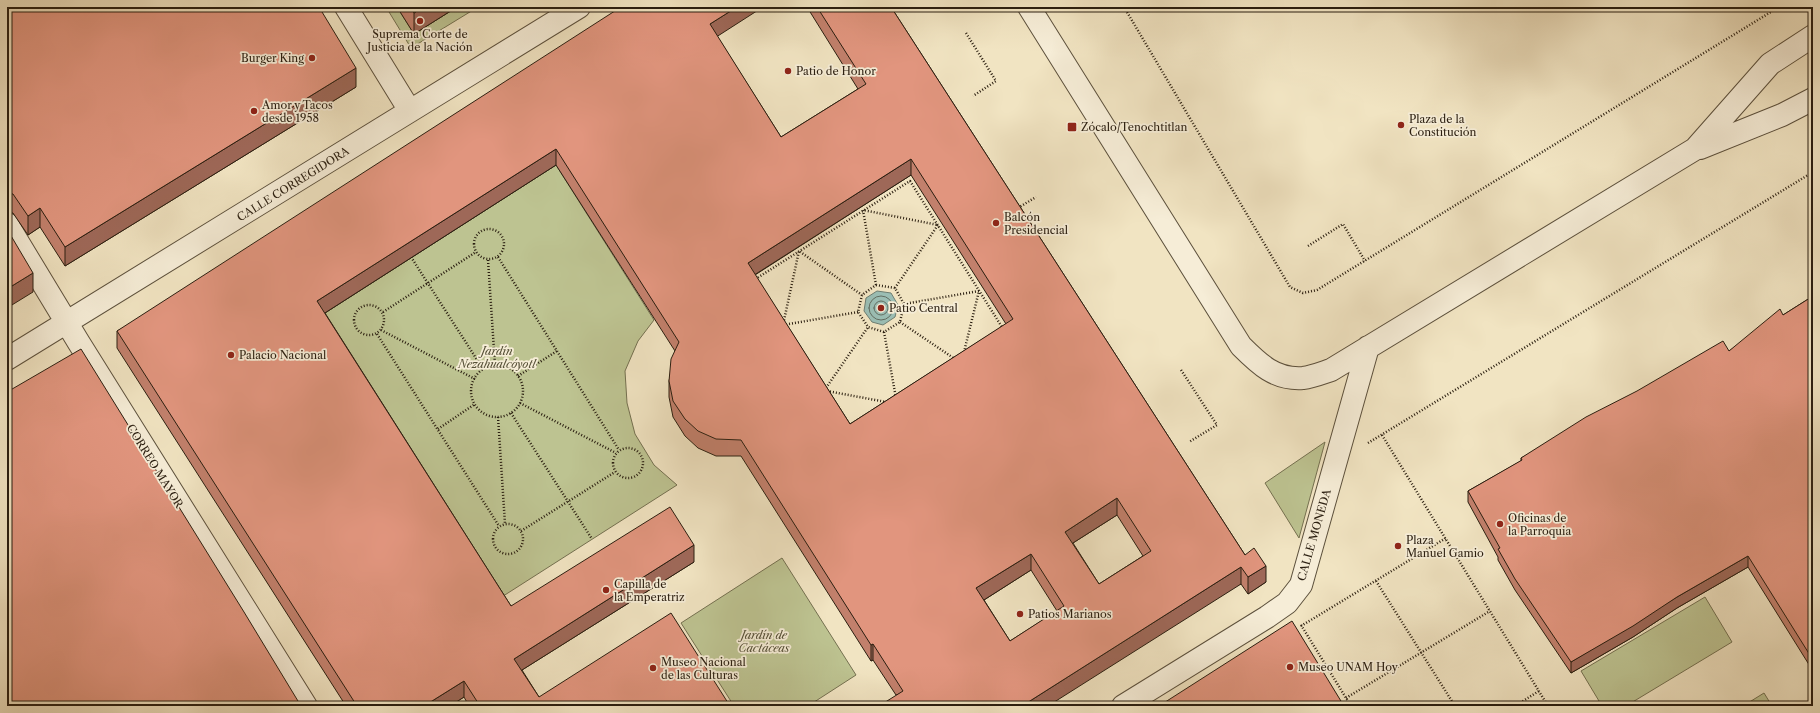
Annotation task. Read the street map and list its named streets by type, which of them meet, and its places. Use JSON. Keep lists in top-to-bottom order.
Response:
{
  "streets": {
    "street": ["CALLE CORREGIDORA", "CORREO MAYOR", "CALLE MONEDA"]
  },
  "crossings": [
    ["CALLE CORREGIDORA", "CORREO MAYOR"]
  ],
  "parks": ["Jardín Nezahualcóyotl", "Jardín de Cactáceas"],
  "places": {
    "other": [
      "Suprema Corte de Justicia de la Nación",
      "Burger King",
      "Patio de Honor",
      "Amor y Tacos desde 1958",
      "Plaza de la Constitución",
      "Balcón Presidencial",
      "Patio Central",
      "Palacio Nacional",
      "Oficinas de la Parroquia",
      "Plaza Manuel Gamio",
      "Capilla de la Emperatriz",
      "Patios Marianos",
      "Museo UNAM Hoy",
      "Museo Nacional de las Culturas"
    ],
    "transit": ["Zócalo/Tenochtitlan"]
  }
}
